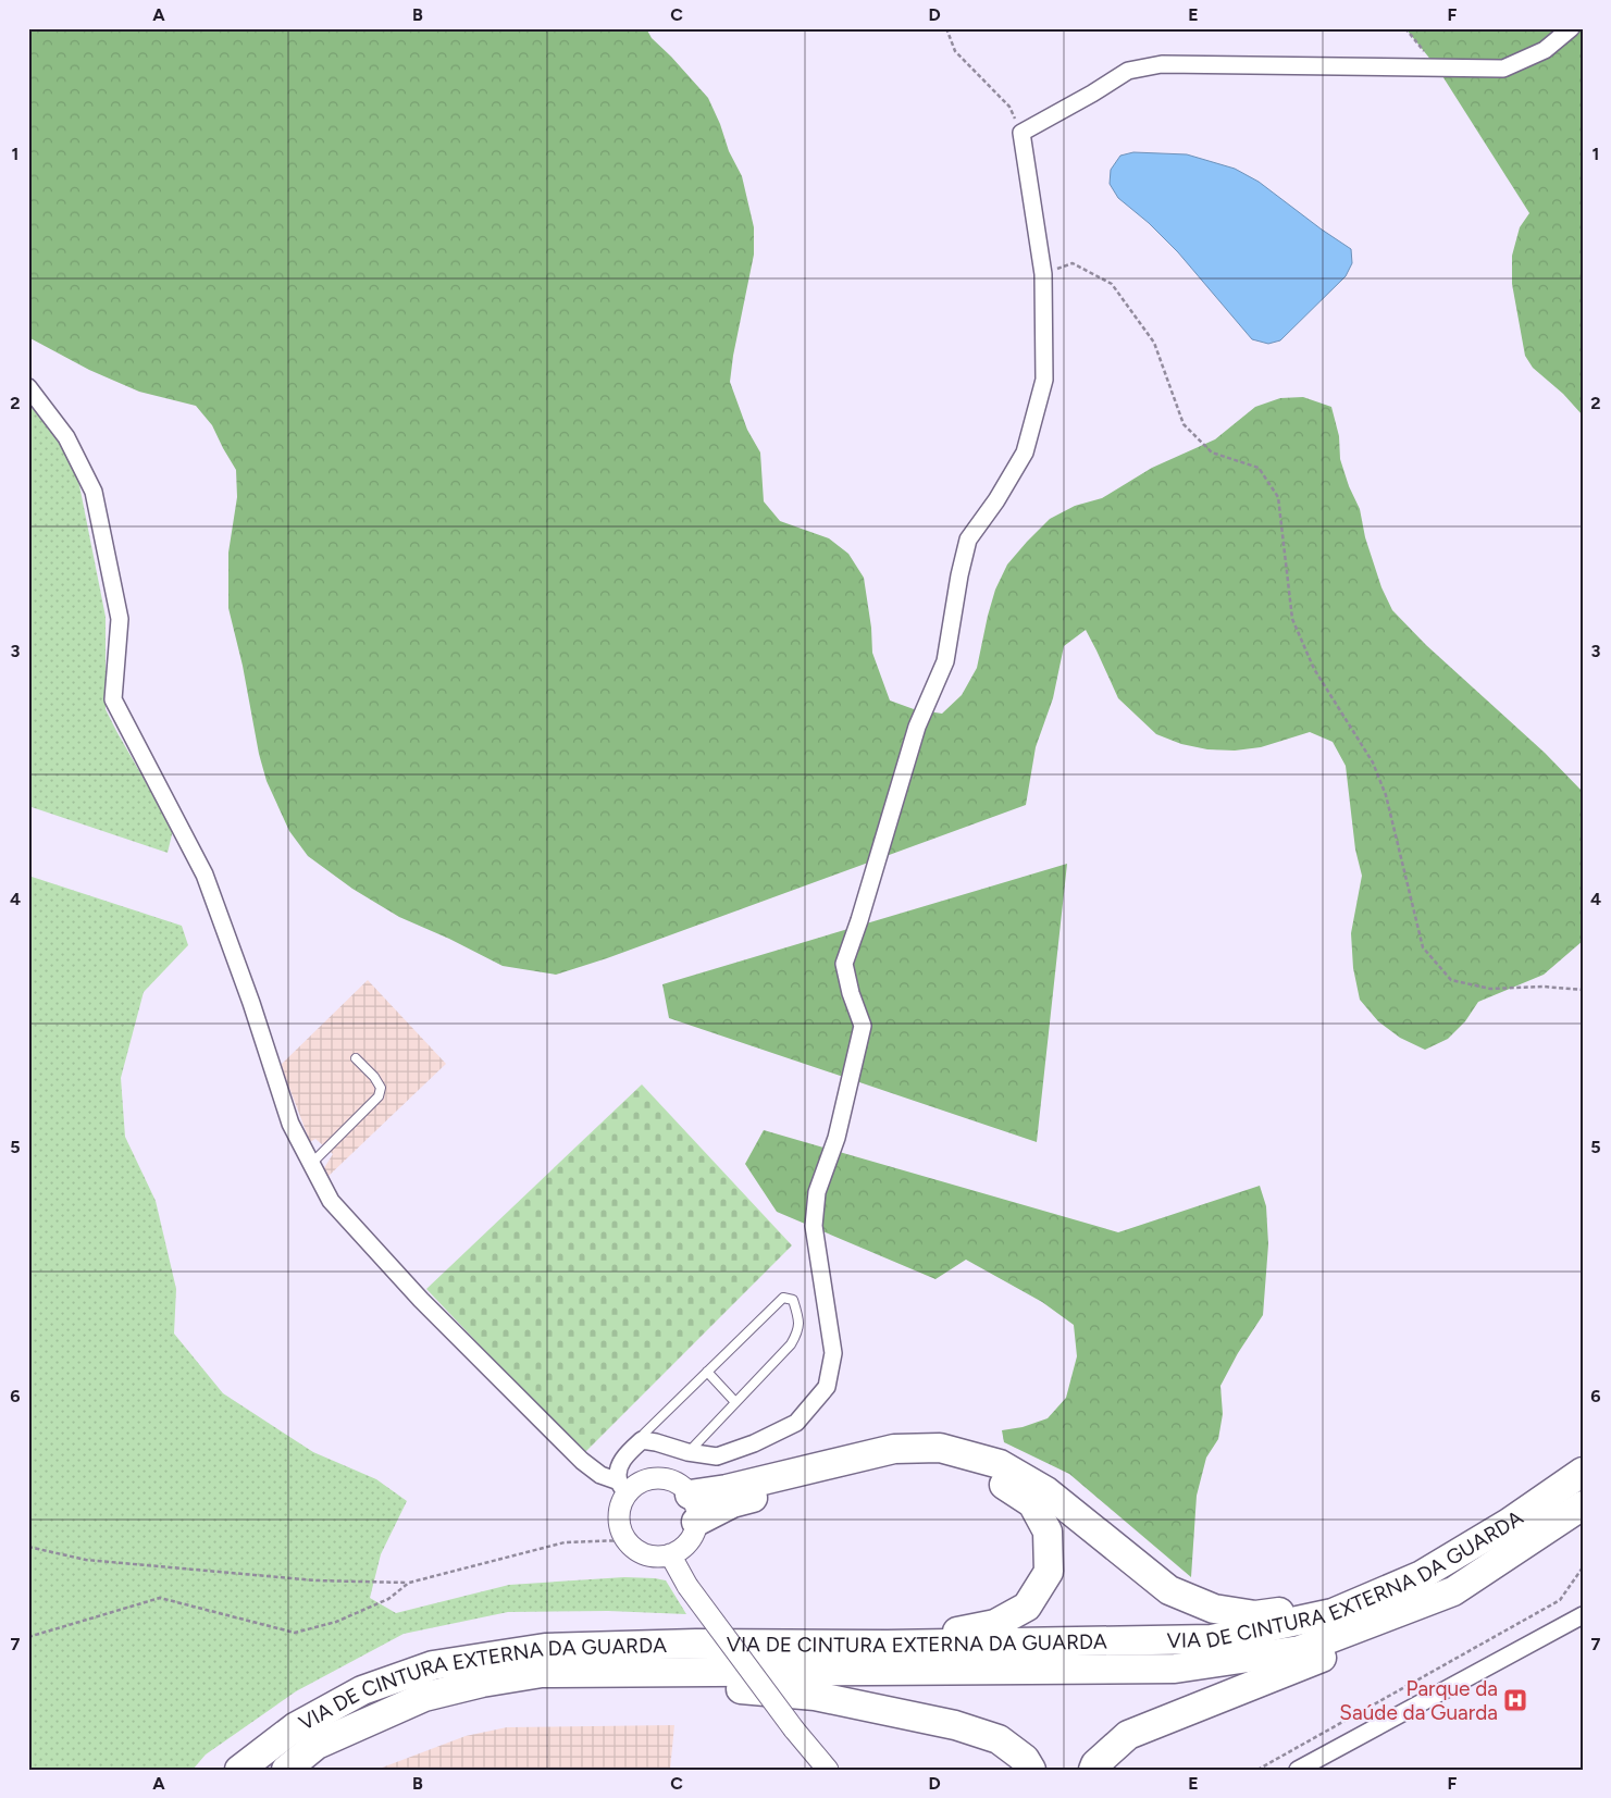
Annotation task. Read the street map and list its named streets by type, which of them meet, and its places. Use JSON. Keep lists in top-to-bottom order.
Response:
{
  "streets": {
    "highway": ["VIA DE CINTURA EXTERNA DA GUARDA"]
  },
  "places": {
    "hospital": ["Parque da Saúde da Guarda"]
  },
  "grid": {
    "columns": [
      "A",
      "B",
      "C",
      "D",
      "E",
      "F"
    ],
    "rows": [
      "1",
      "2",
      "3",
      "4",
      "5",
      "6",
      "7"
    ]
  }
}
